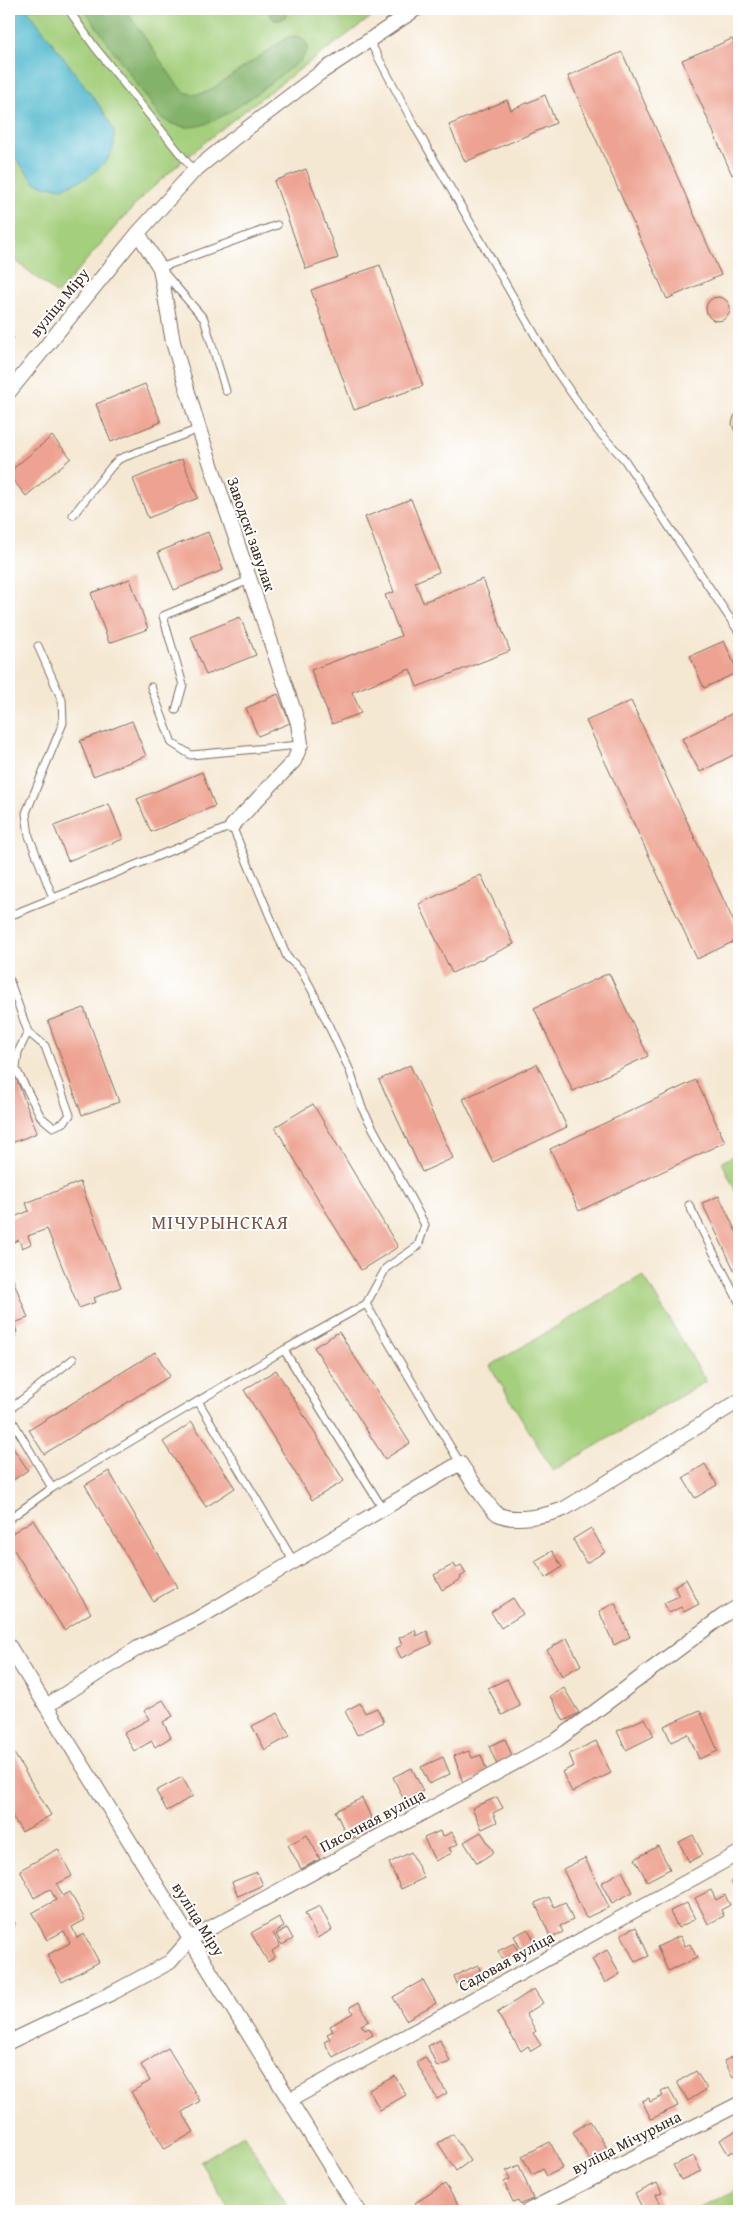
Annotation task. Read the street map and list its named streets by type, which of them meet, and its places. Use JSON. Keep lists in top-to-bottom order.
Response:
{
  "streets": {
    "street": [
      "вуліца Міру",
      "Заводскі завулак",
      "Пясочная вуліца",
      "Садовая вуліца",
      "вуліца Мічурына"
    ]
  },
  "crossings": [
    ["вуліца Міру", "Заводскі завулак"],
    ["вуліца Міру", "Пясочная вуліца"],
    ["вуліца Міру", "Садовая вуліца"]
  ],
  "districts": ["МІЧУРЫНСКАЯ"]
}
